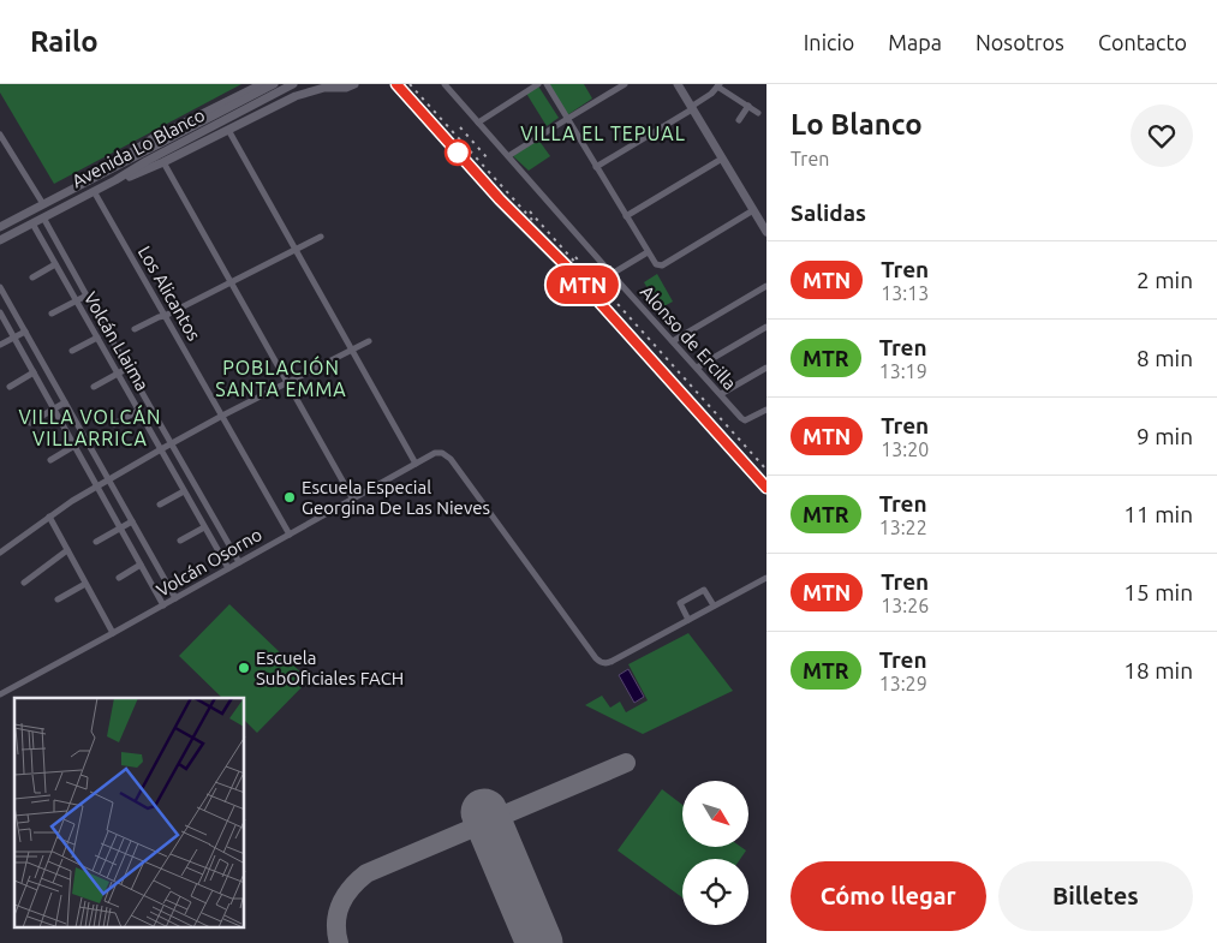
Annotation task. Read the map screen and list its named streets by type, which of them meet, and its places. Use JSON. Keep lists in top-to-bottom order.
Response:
{
  "streets": {
    "main road": ["Avenida Lo Blanco"],
    "street": [
      "Los Alicantos",
      "Alonso de Ercilla",
      "Volcán Llaima",
      "Volcán Osorno"
    ]
  },
  "crossings": [
    ["Avenida Lo Blanco", "Los Alicantos"],
    ["Avenida Lo Blanco", "Volcán Llaima"],
    ["Los Alicantos", "Volcán Osorno"],
    ["Volcán Llaima", "Volcán Osorno"]
  ],
  "districts": ["VILLA EL TEPUAL", "POBLACIÓN SANTA EMMA", "VILLA VOLCÁN VILLARRICA"],
  "places": ["Escuela Especial Georgina De Las Nieves", "Escuela SubOficiales FACH"],
  "north": "bottom right",
  "page": {
    "header": "Railo",
    "nav": [
      "Inicio",
      "Mapa",
      "Nosotros",
      "Contacto"
    ],
    "on_map": "MTN",
    "heading": [
      ["Lo Blanco", "Tren"],
      "Salidas"
    ],
    "list": [
      {
        "mark": "MTN",
        "name": "Tren",
        "note": "13:13",
        "value": "2 min"
      },
      {
        "mark": "MTR",
        "name": "Tren",
        "note": "13:19",
        "value": "8 min"
      },
      {
        "mark": "MTN",
        "name": "Tren",
        "note": "13:20",
        "value": "9 min"
      },
      {
        "mark": "MTR",
        "name": "Tren",
        "note": "13:22",
        "value": "11 min"
      },
      {
        "mark": "MTN",
        "name": "Tren",
        "note": "13:26",
        "value": "15 min"
      },
      {
        "mark": "MTR",
        "name": "Tren",
        "note": "13:29",
        "value": "18 min"
      }
    ],
    "buttons": ["Cómo llegar", "Billetes"]
  }
}
